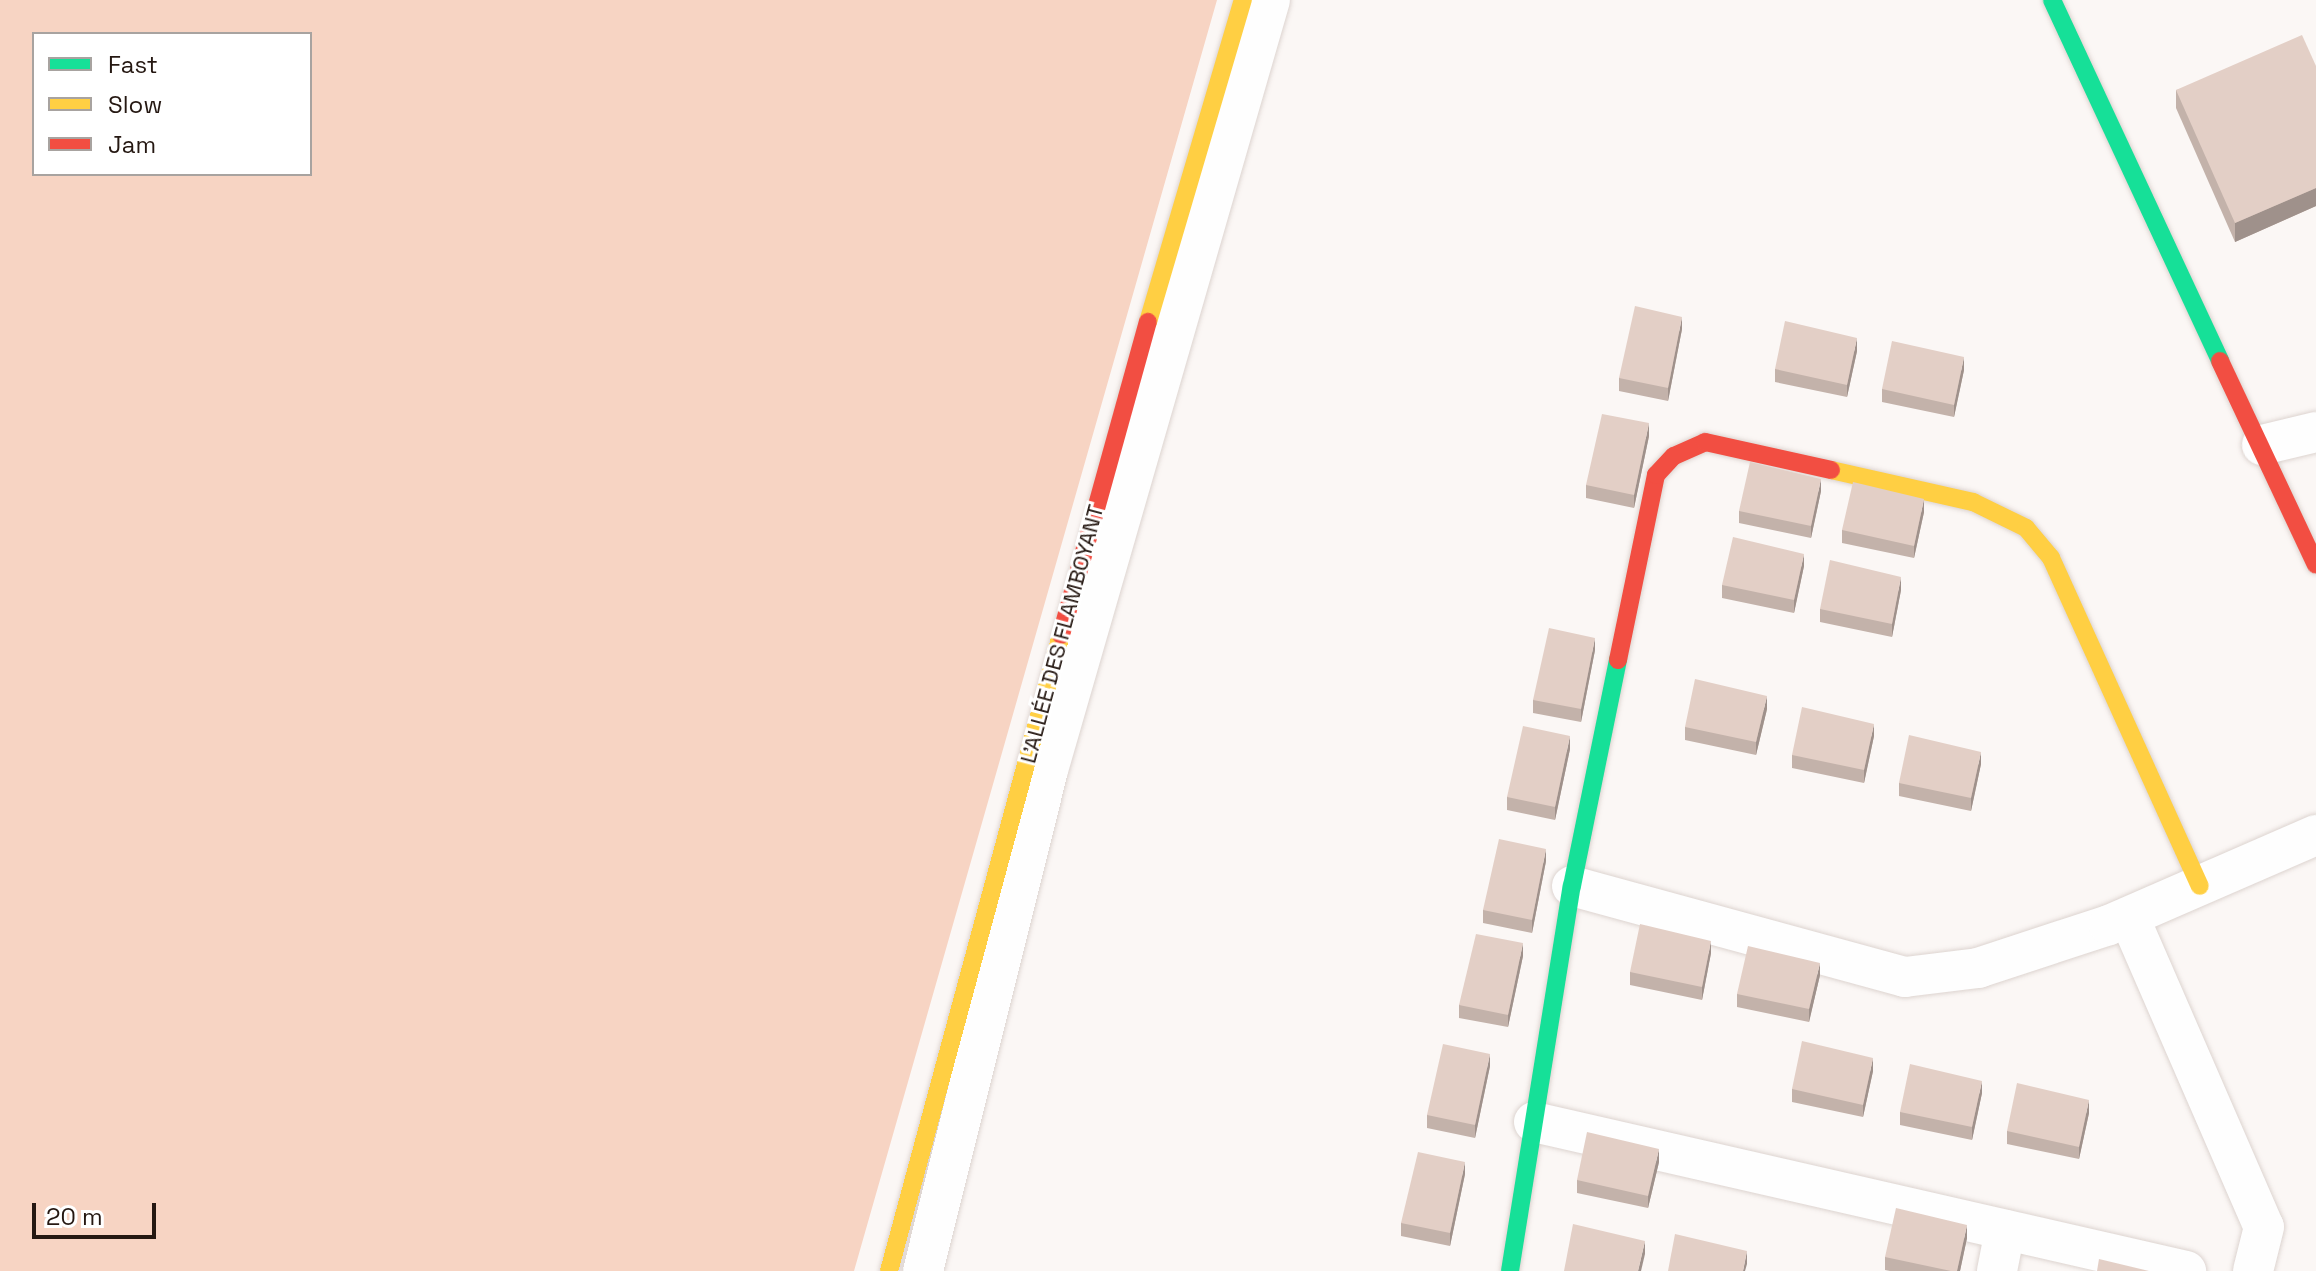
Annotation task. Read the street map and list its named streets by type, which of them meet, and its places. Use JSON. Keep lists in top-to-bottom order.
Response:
{
  "streets": {
    "street": ["L’ALLÉE DES FLAMBOYANT"]
  },
  "legend": ["Fast", "Slow", "Jam"],
  "scale_bar": "20 m"
}
